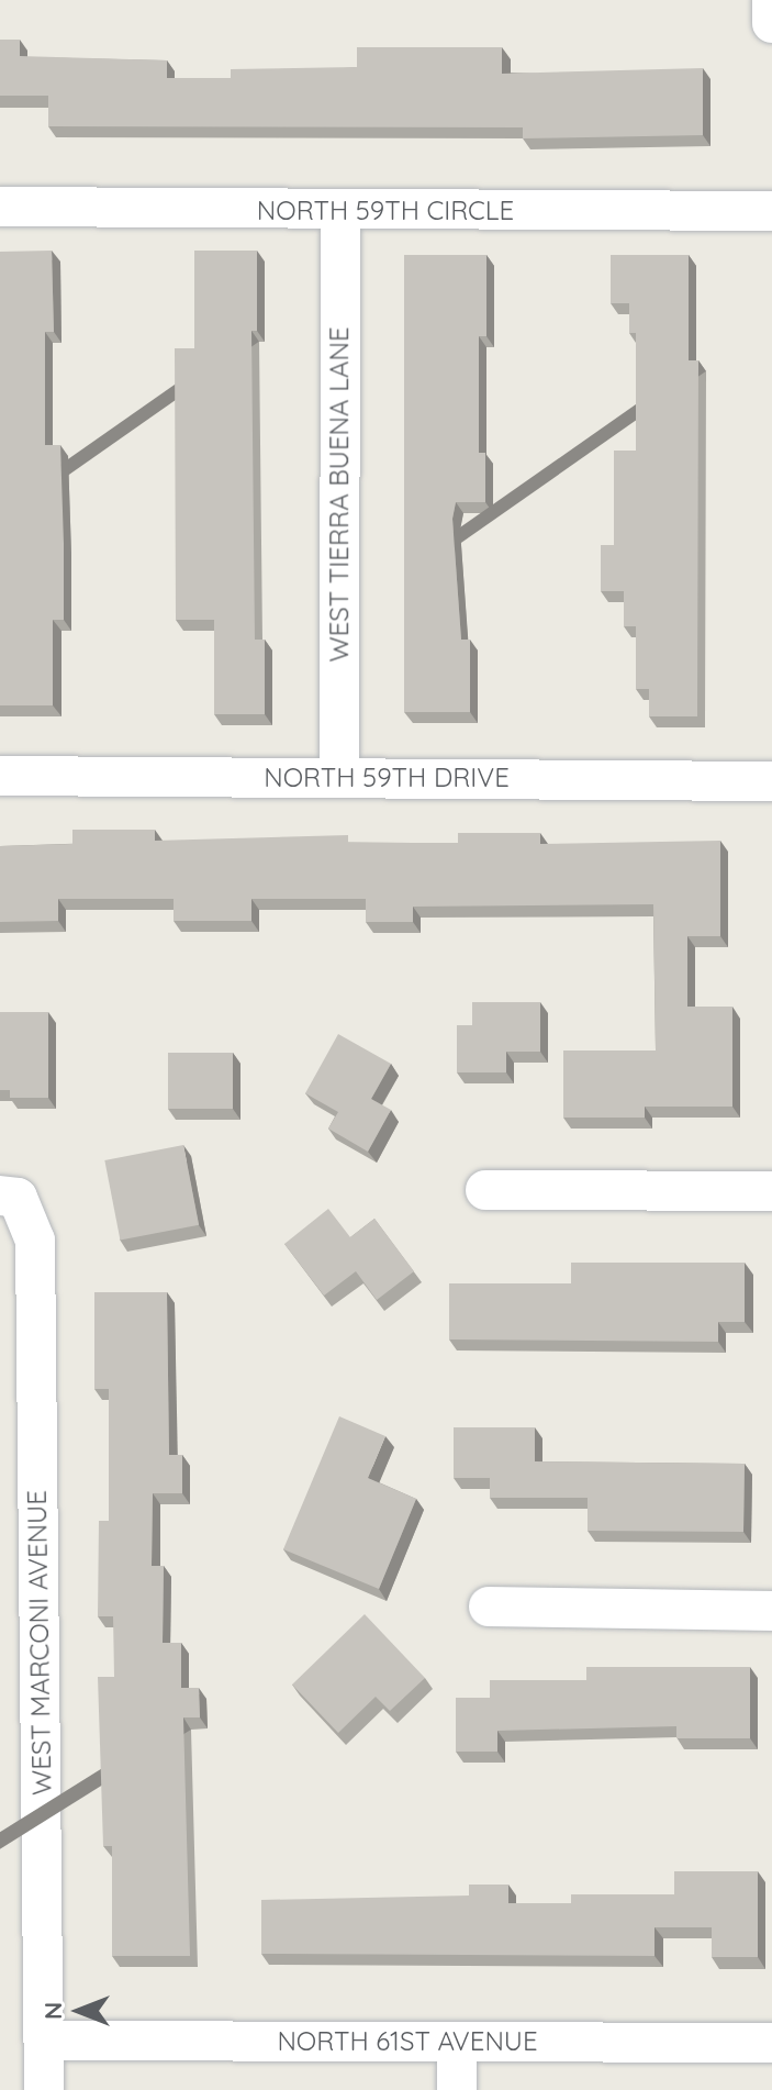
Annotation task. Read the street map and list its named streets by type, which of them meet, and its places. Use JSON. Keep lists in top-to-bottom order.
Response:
{
  "streets": {
    "street": [
      "NORTH 59TH CIRCLE",
      "WEST TIERRA BUENA LANE",
      "NORTH 59TH DRIVE",
      "WEST MARCONI AVENUE",
      "NORTH 61ST AVENUE"
    ]
  },
  "crossings": [
    ["NORTH 59TH CIRCLE", "WEST TIERRA BUENA LANE"],
    ["WEST TIERRA BUENA LANE", "NORTH 59TH DRIVE"],
    ["WEST MARCONI AVENUE", "NORTH 61ST AVENUE"]
  ],
  "north": "left"
}
